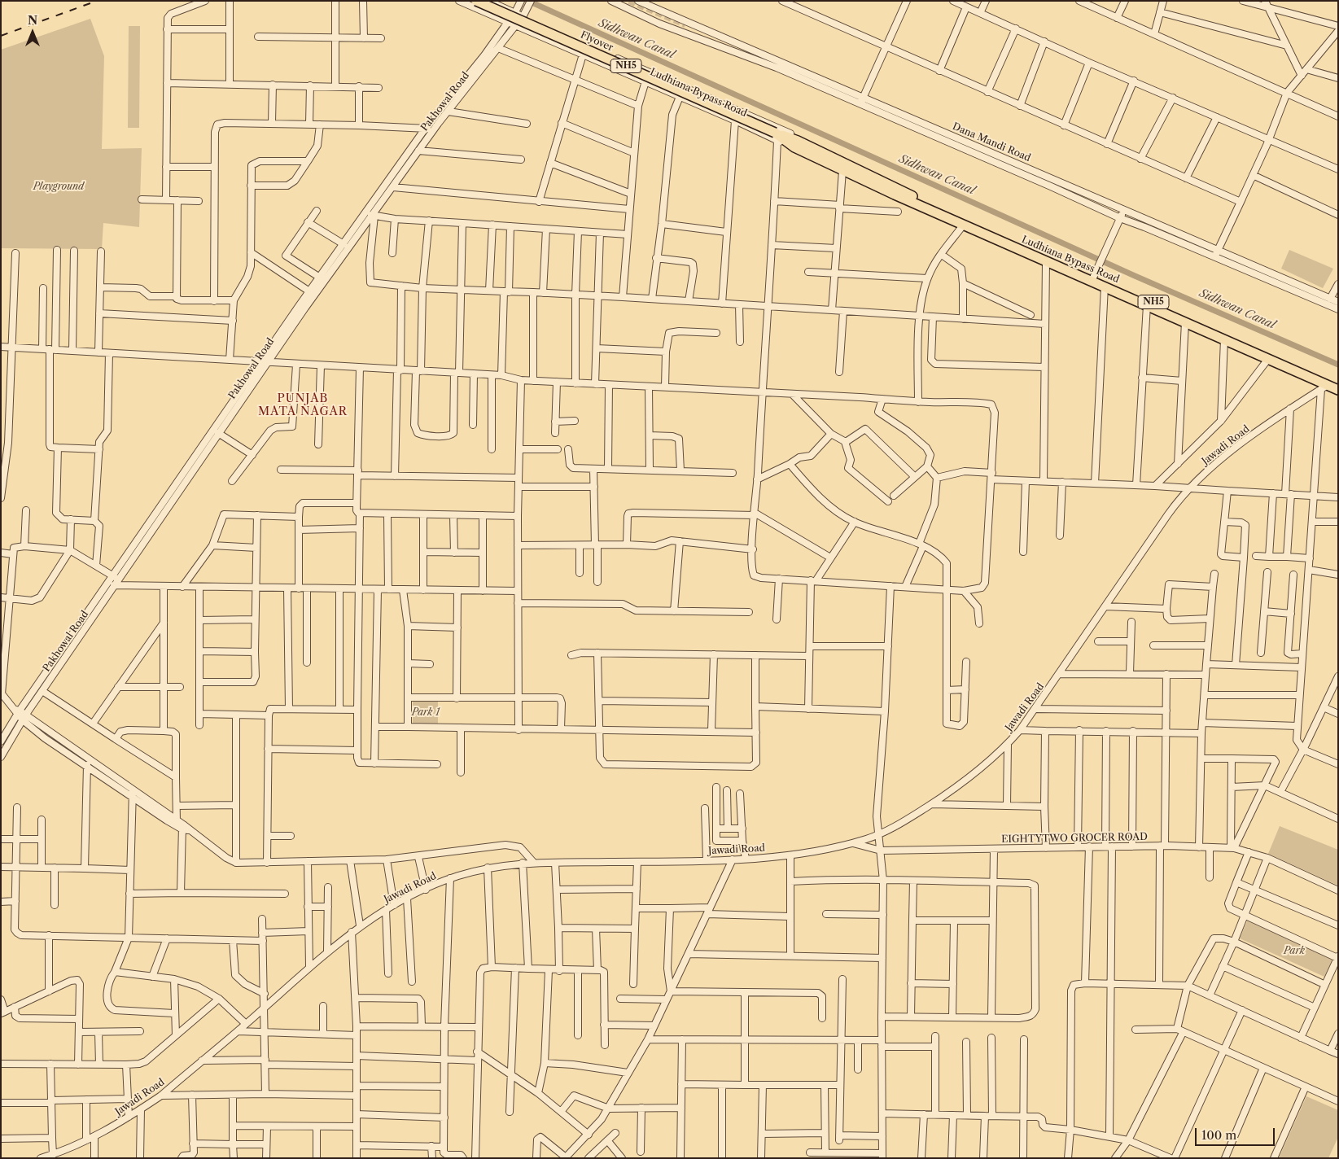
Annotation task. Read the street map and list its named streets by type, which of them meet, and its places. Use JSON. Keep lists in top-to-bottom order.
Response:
{
  "streets": {
    "highway": ["Flyover", "NH5", "Ludhiana Bypass Road"],
    "street": [
      "Pakhowal Road",
      "Dana Mandi Road",
      "Jawadi Road",
      "EIGHTYTWO GROCER ROAD"
    ]
  },
  "crossings": [
    ["Flyover", "Ludhiana Bypass Road"],
    ["Ludhiana Bypass Road", "Pakhowal Road"],
    ["Ludhiana Bypass Road", "Jawadi Road"],
    ["Jawadi Road", "EIGHTYTWO GROCER ROAD"]
  ],
  "districts": ["PUNJAB MATA NAGAR"],
  "water": ["Sidhwan Canal"],
  "parks": ["Playground", "Park 1", "Park"],
  "scale_bar": "100 m",
  "north": "top"
}
